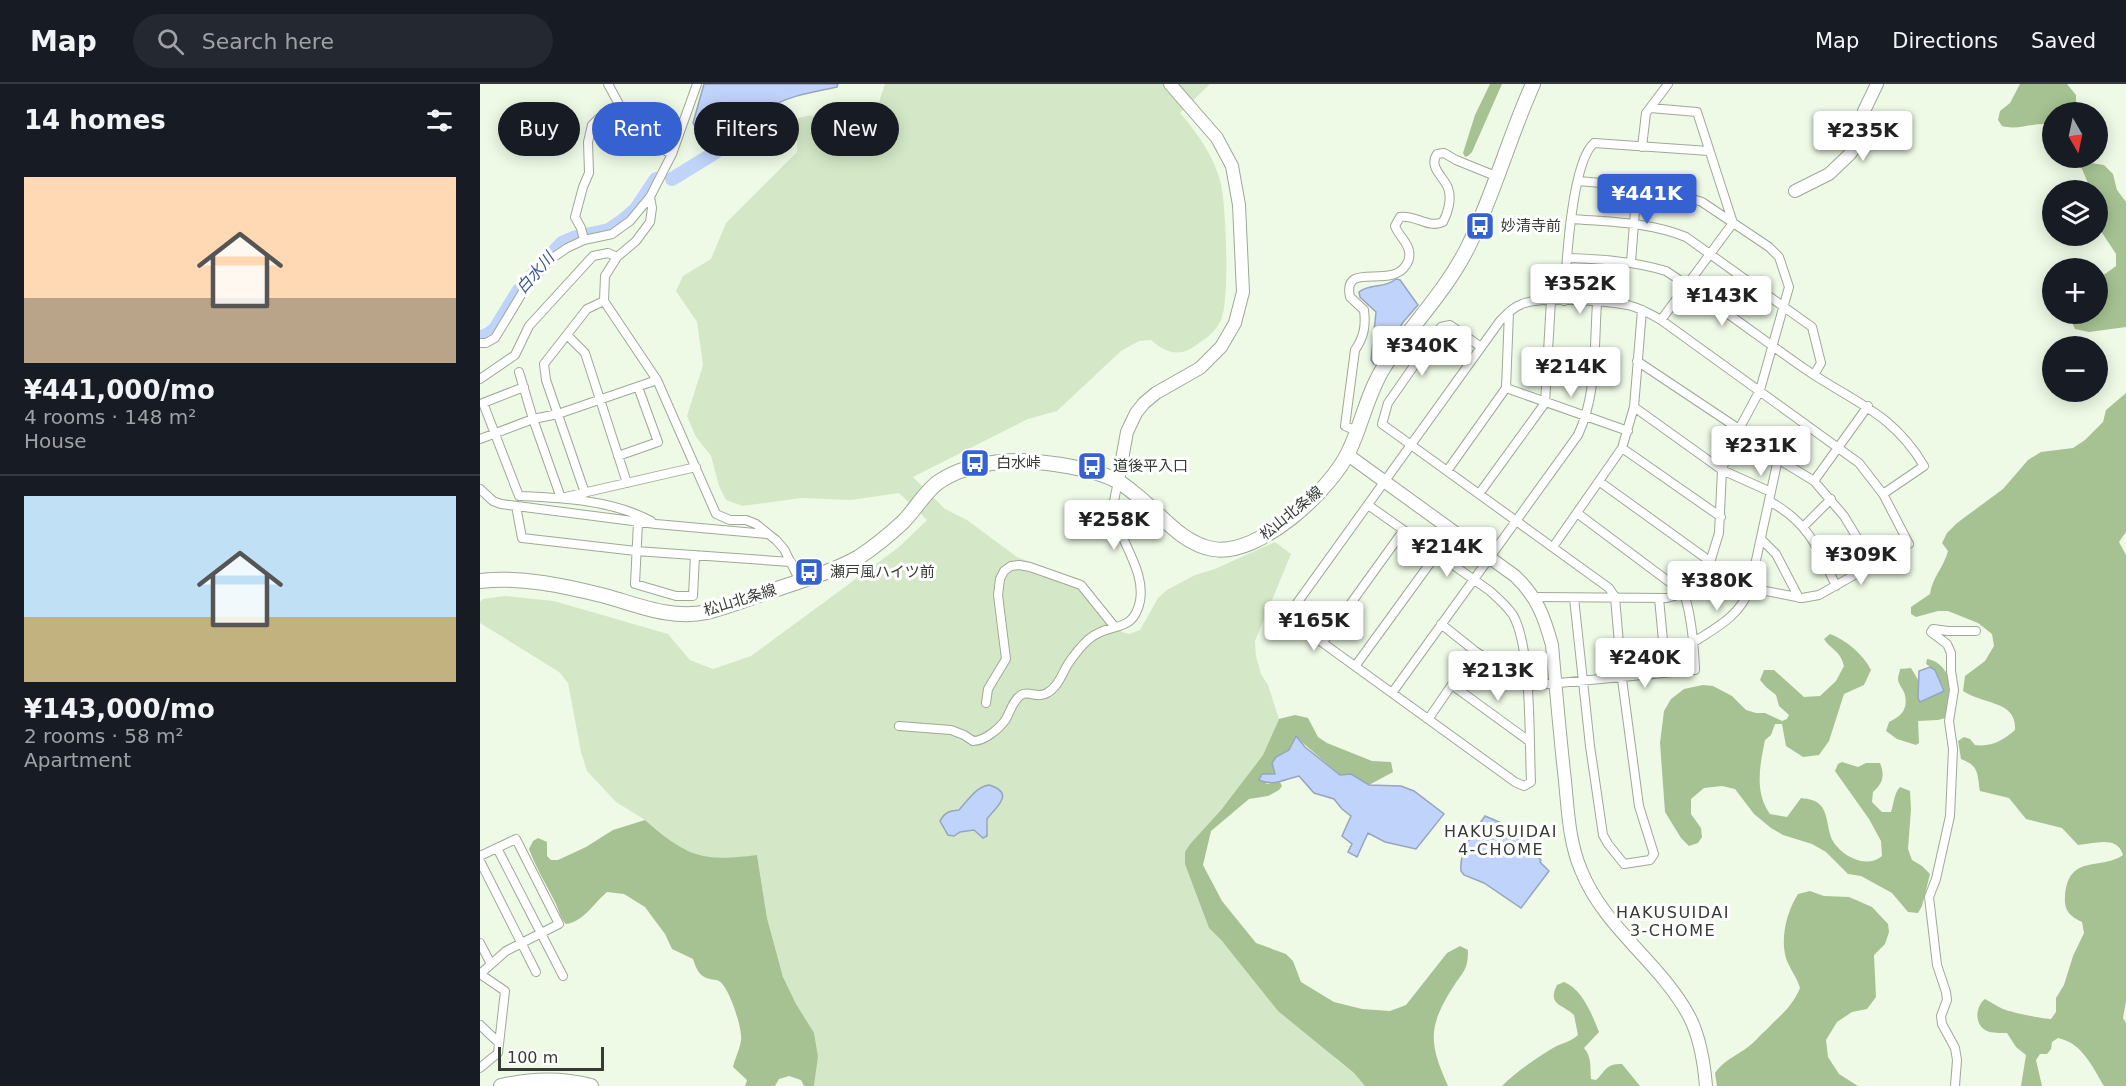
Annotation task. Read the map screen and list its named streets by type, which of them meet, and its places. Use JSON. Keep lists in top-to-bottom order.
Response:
{
  "streets": {
    "main road": ["松山北条線"]
  },
  "districts": ["HAKUSUIDAI 4-CHOME", "HAKUSUIDAI 3-CHOME"],
  "water": ["白水川"],
  "places": {
    "bus stop": [
      "妙清寺前",
      "白水峠",
      "道後平入口",
      "瀬戸風ハイツ前"
    ]
  },
  "scale_bar": "100 m",
  "north": "bottom",
  "page": {
    "header": "Map",
    "search": "Search here",
    "nav": ["Map", "Directions", "Saved"],
    "heading": "14 homes",
    "map_buttons": ["+", "−"],
    "chip": [
      "Buy",
      "Rent",
      "Filters",
      "New"
    ],
    "price": [
      "¥235K",
      "¥441K",
      "¥352K",
      "¥143K",
      "¥340K",
      "¥214K",
      "¥231K",
      "¥258K",
      "¥214K",
      "¥309K",
      "¥380K",
      "¥165K",
      "¥240K",
      "¥213K"
    ],
    "list": [
      {
        "name": "¥441,000/mo",
        "note": "4 rooms · 148 m² · House"
      },
      {
        "name": "¥143,000/mo",
        "note": "2 rooms · 58 m² · Apartment"
      }
    ],
    "scale": "100 m"
  }
}
